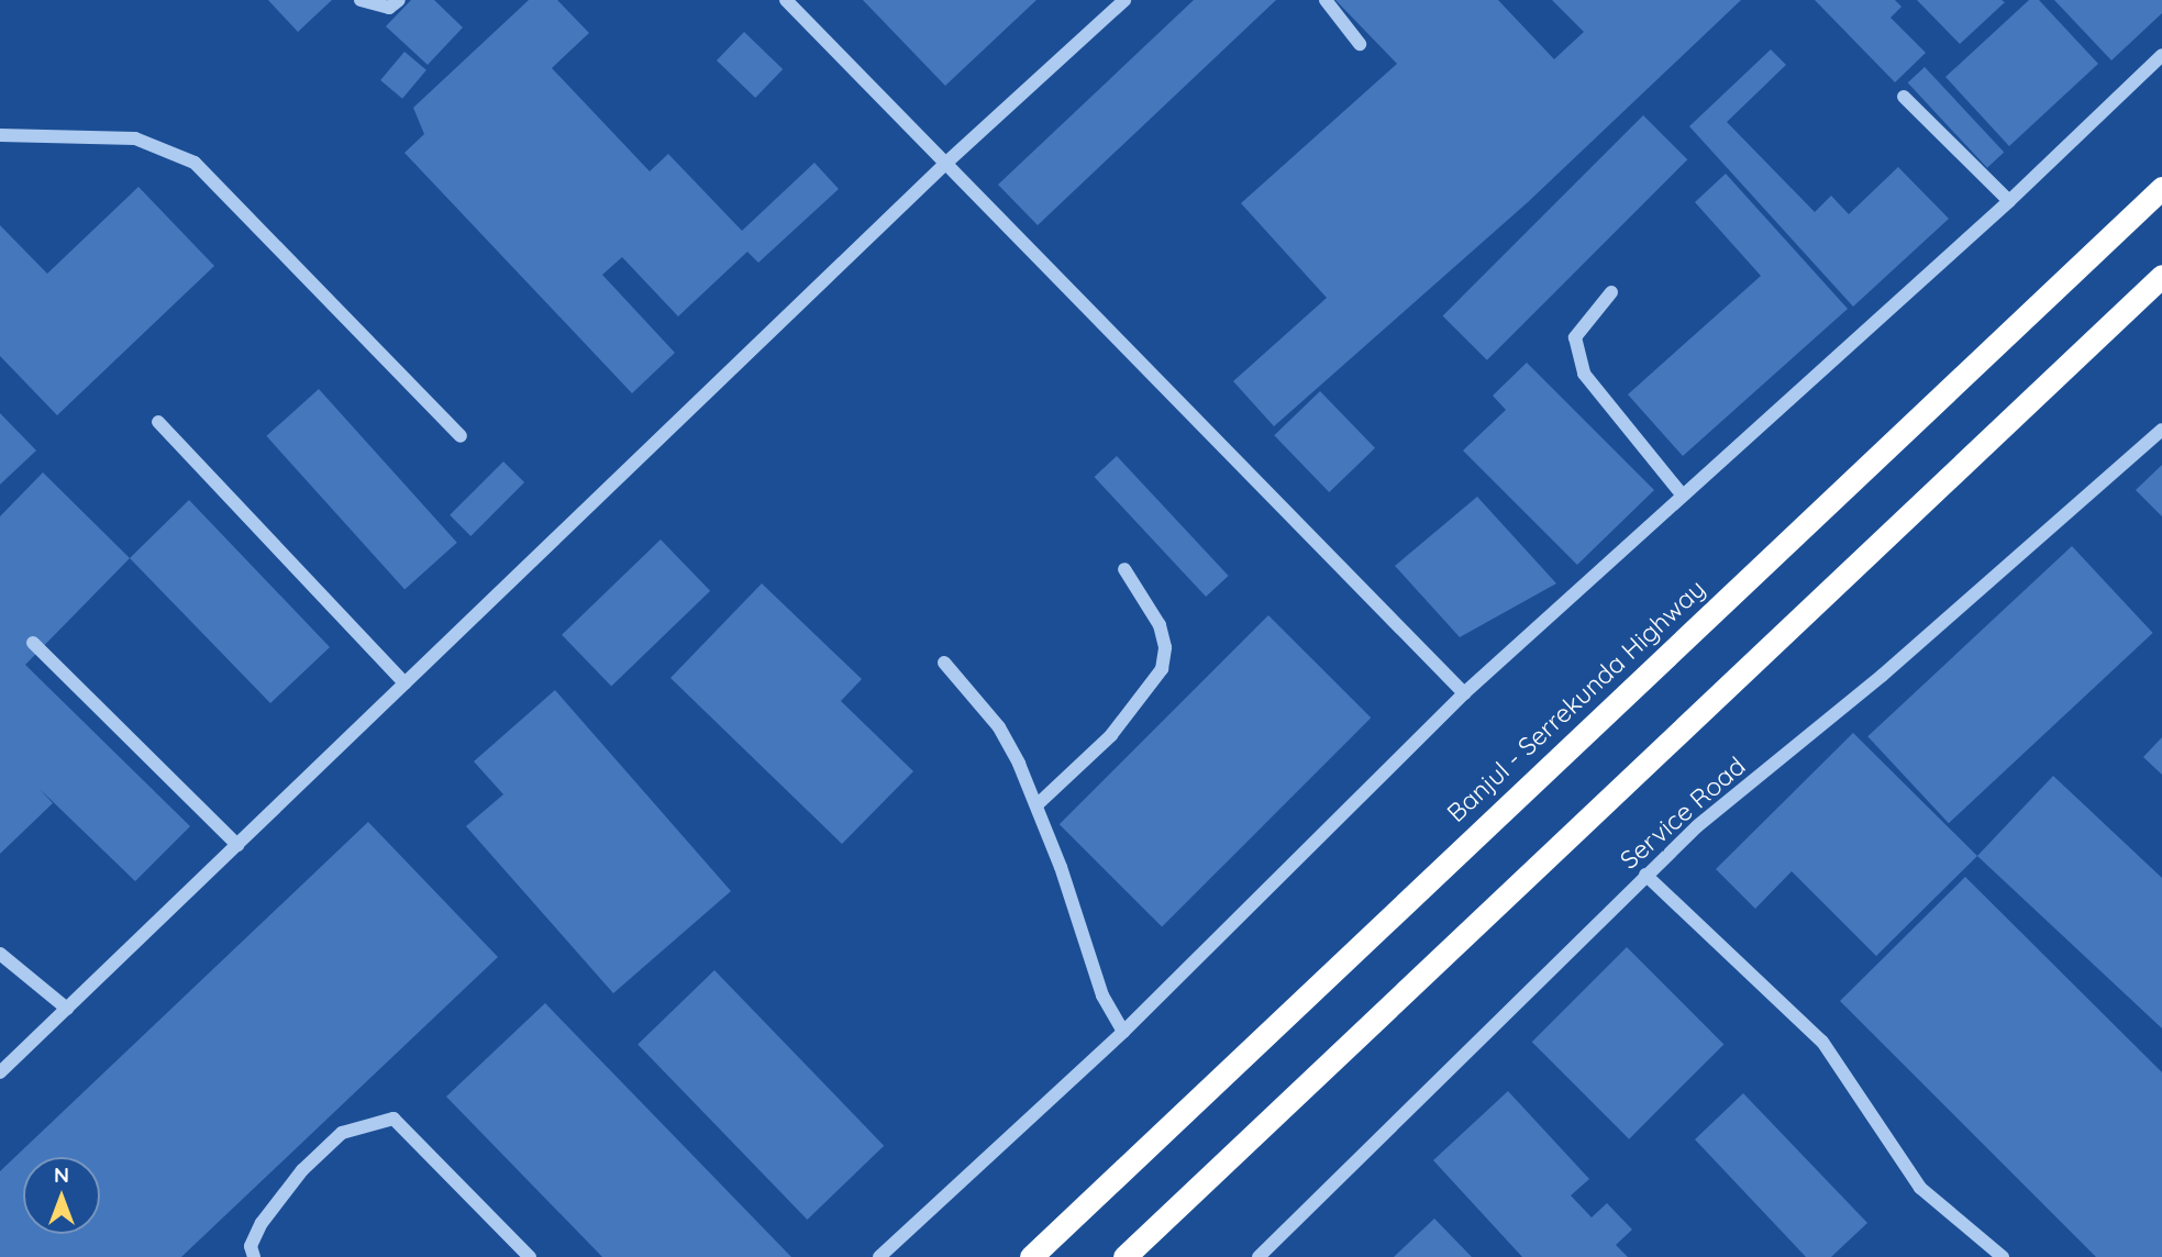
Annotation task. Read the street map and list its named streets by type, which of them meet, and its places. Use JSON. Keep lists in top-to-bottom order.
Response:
{
  "streets": {
    "highway": ["Banjul - Serrekunda Highway"],
    "street": ["Service Road"]
  },
  "north": "top"
}
